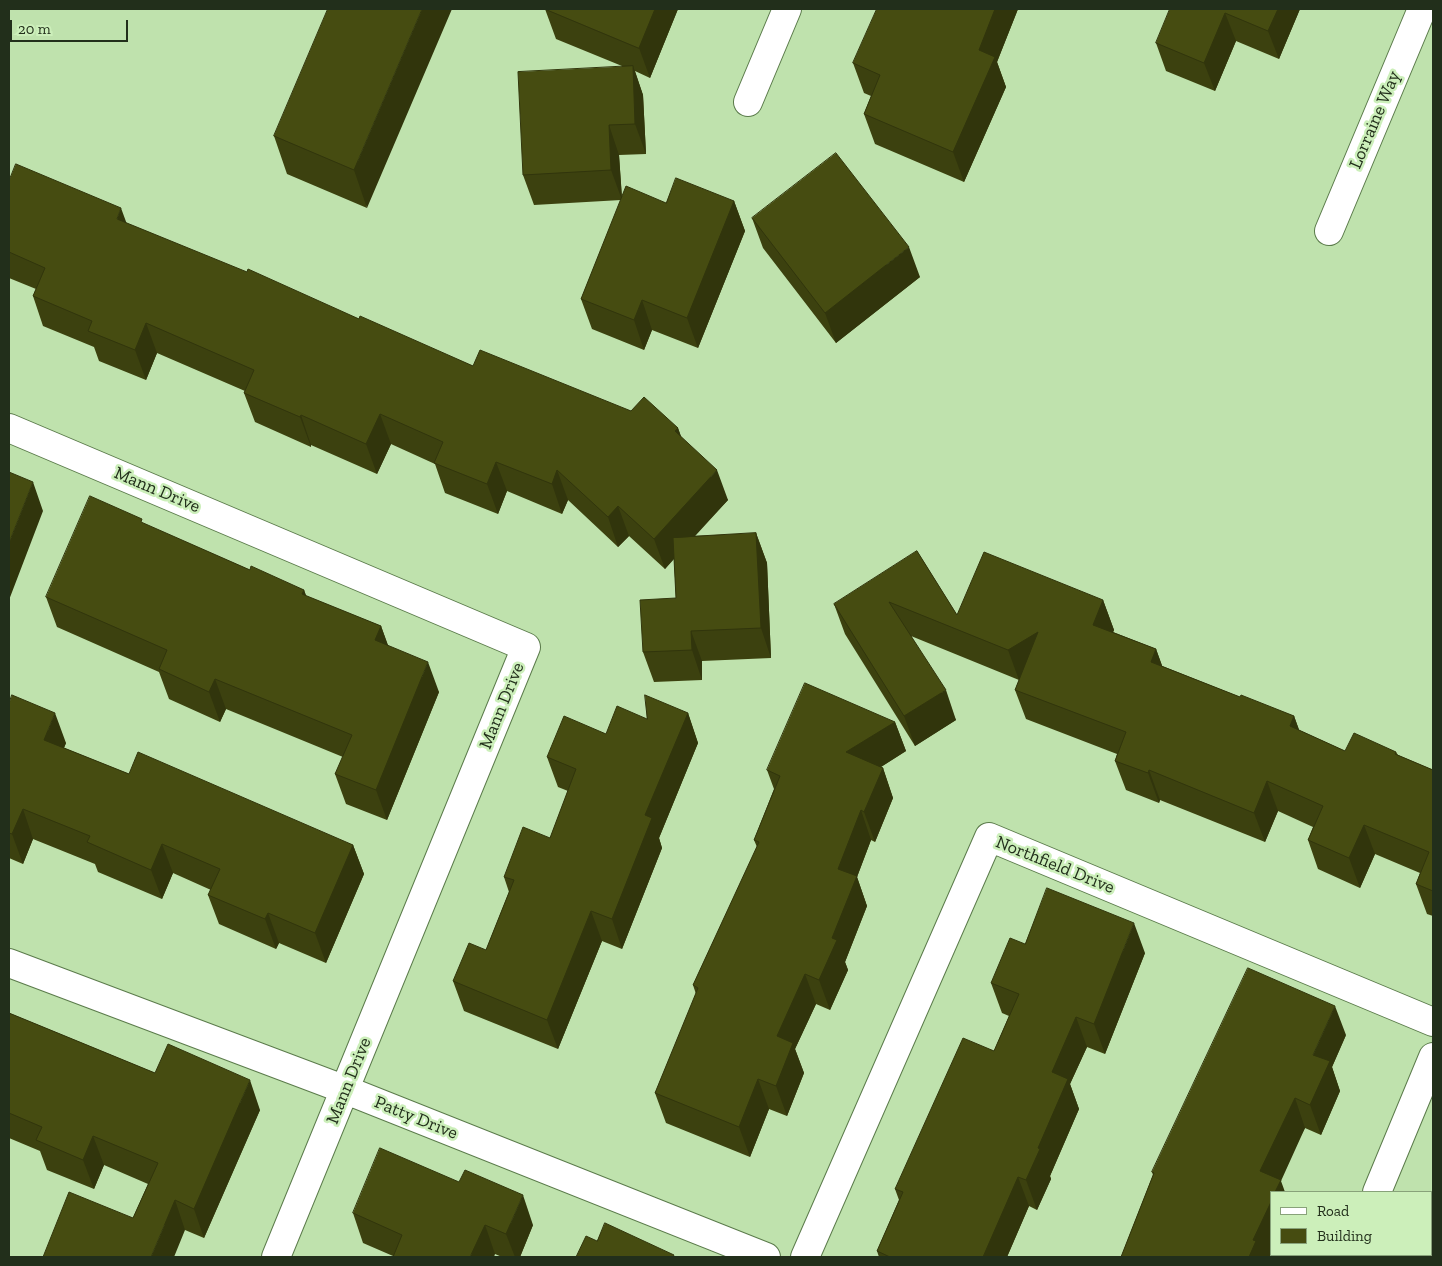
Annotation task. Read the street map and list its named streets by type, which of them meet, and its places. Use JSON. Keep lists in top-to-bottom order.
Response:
{
  "streets": {
    "street": [
      "Lorraine Way",
      "Mann Drive",
      "Northfield Drive",
      "Patty Drive"
    ]
  },
  "crossings": [
    ["Mann Drive", "Patty Drive"]
  ],
  "legend": ["Road", "Building"],
  "scale_bar": "20 m"
}
